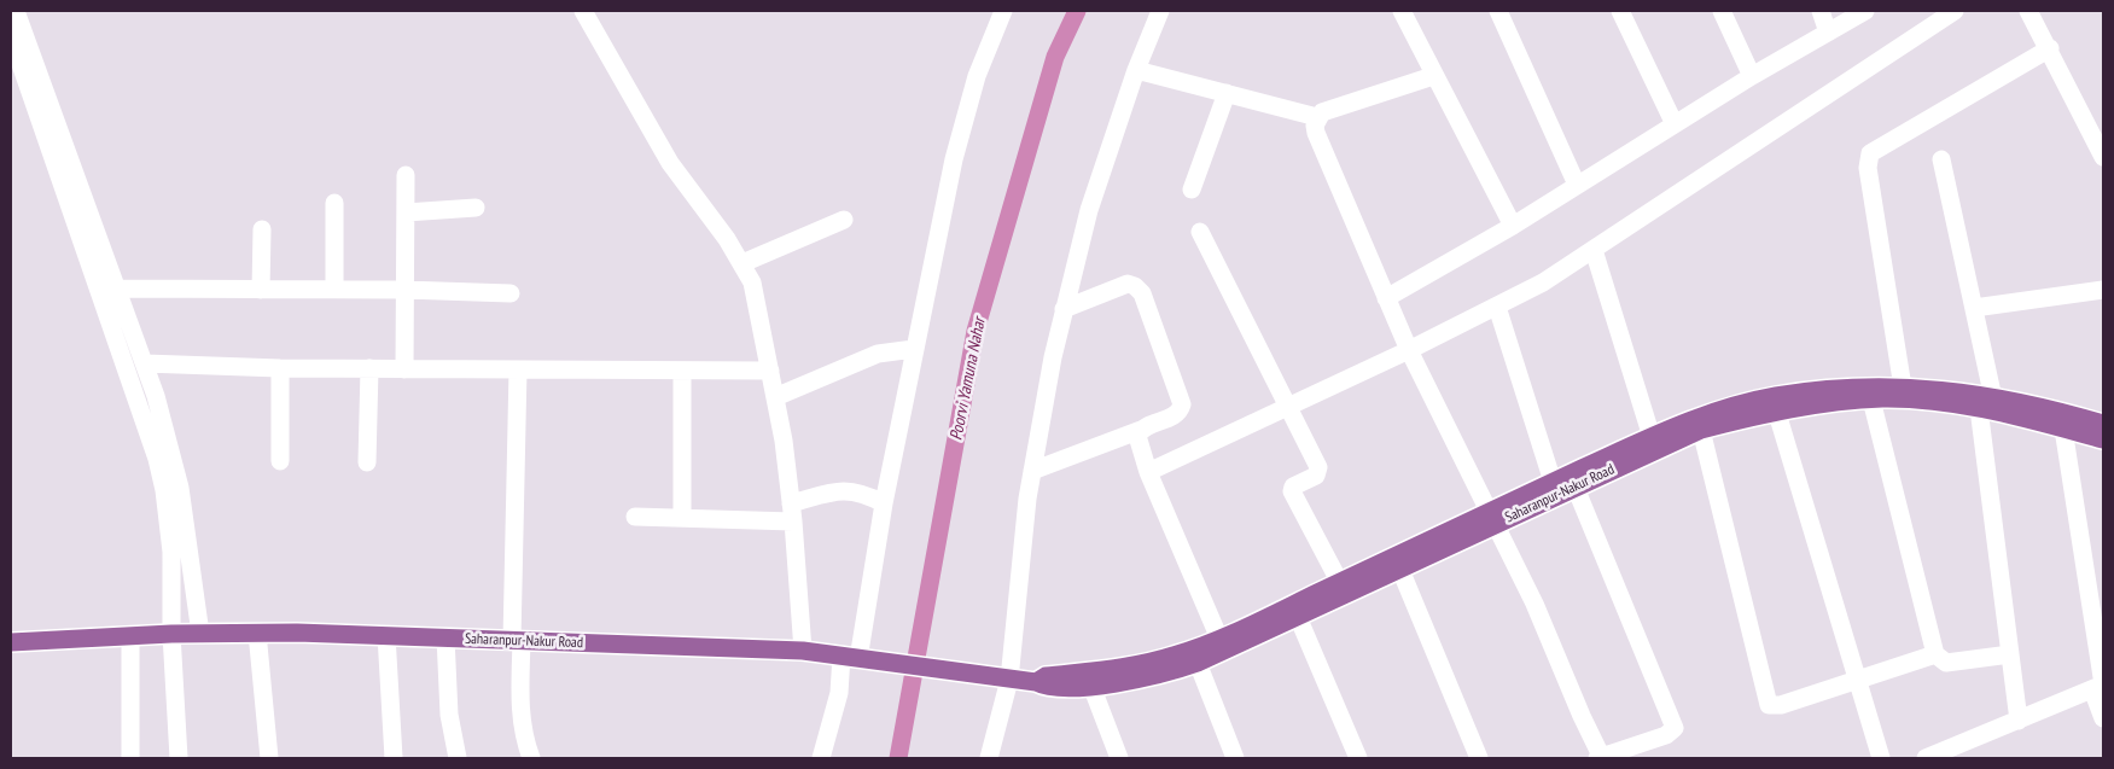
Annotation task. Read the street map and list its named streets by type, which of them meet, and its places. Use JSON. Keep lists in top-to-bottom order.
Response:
{
  "streets": {
    "main road": ["Saharanpur-Nakur Road"]
  },
  "water": ["Poorvi Yamuna Nahar"]
}
